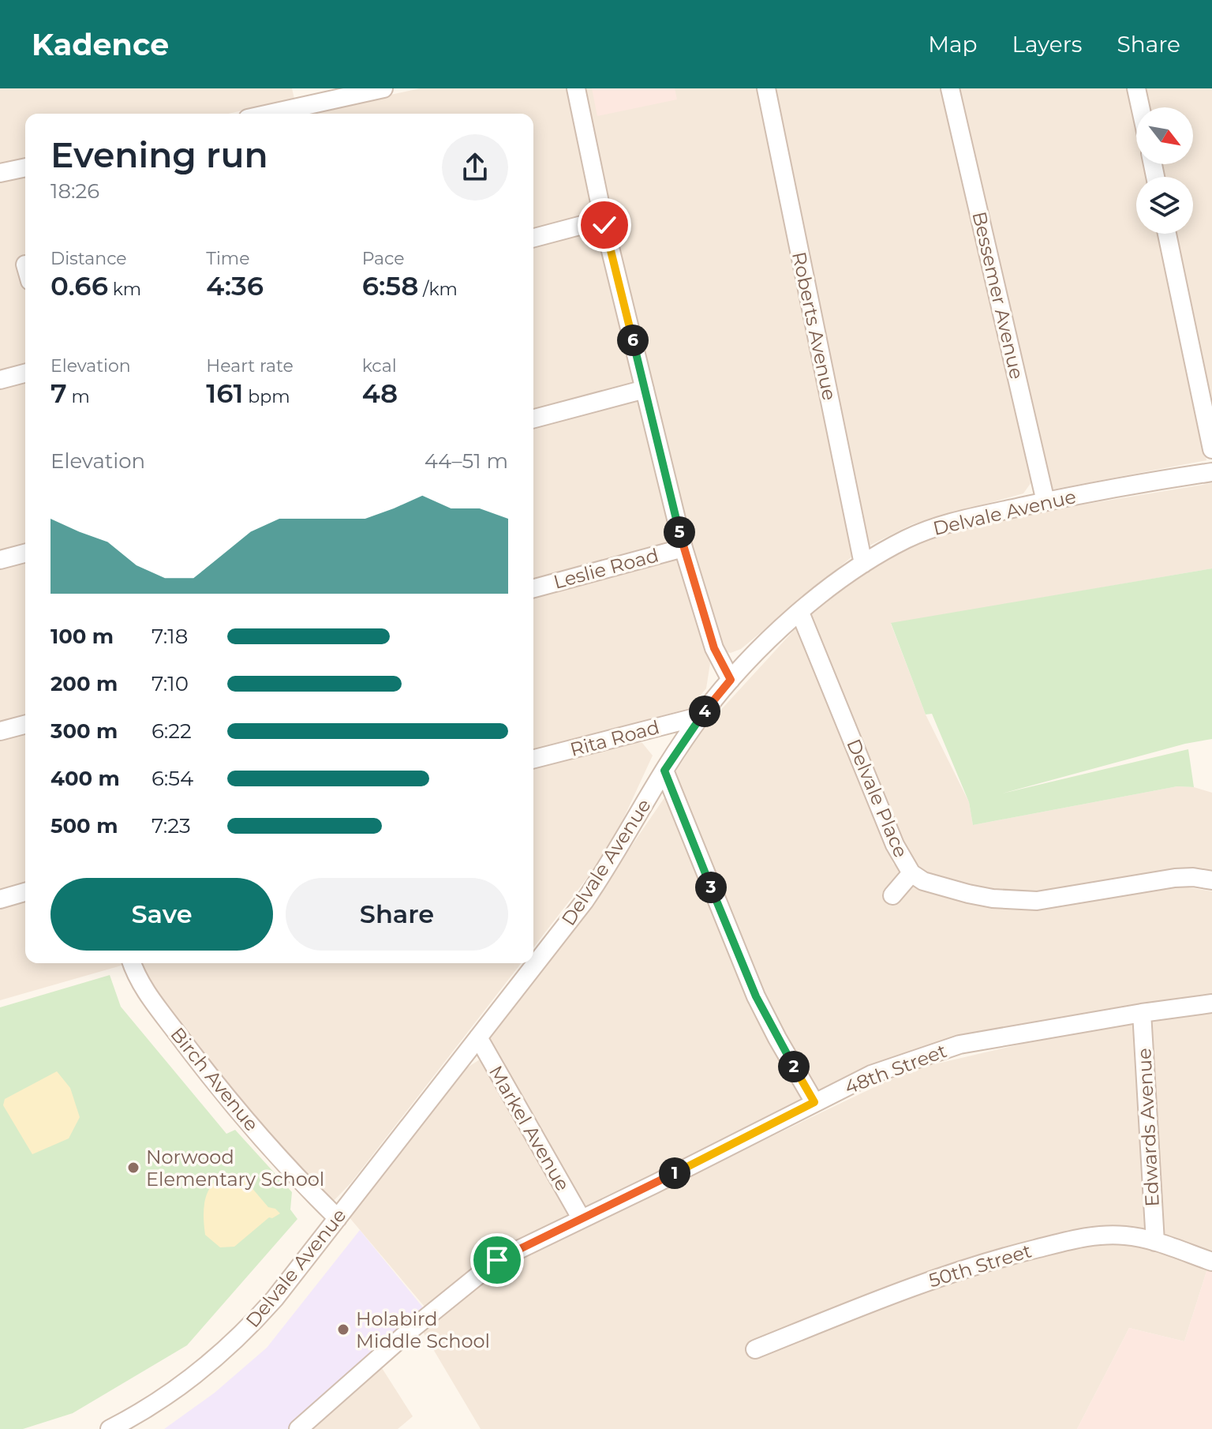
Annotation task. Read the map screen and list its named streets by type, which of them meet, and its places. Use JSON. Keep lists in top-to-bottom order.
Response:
{
  "streets": {
    "street": [
      "Bessemer Avenue",
      "Roberts Avenue",
      "Delvale Avenue",
      "Leslie Road",
      "Rita Road",
      "Delvale Place",
      "48th Street",
      "Birch Avenue",
      "Edwards Avenue",
      "Markel Avenue",
      "50th Street"
    ]
  },
  "crossings": [
    ["Bessemer Avenue", "Delvale Avenue"],
    ["Roberts Avenue", "Delvale Avenue"],
    ["Delvale Avenue", "Rita Road"],
    ["Delvale Avenue", "Delvale Place"],
    ["Delvale Avenue", "Birch Avenue"],
    ["Delvale Avenue", "Markel Avenue"],
    ["48th Street", "Edwards Avenue"],
    ["48th Street", "Markel Avenue"],
    ["Edwards Avenue", "50th Street"]
  ],
  "places": ["Norwood Elementary School", "Holabird Middle School"],
  "north": "bottom right",
  "page": {
    "header": "Kadence",
    "nav": ["Map", "Layers", "Share"],
    "heading": ["Evening run", "18:26"],
    "stats": [
      ["Distance", "0.66 km"],
      ["Time", "4:36"],
      ["Pace", "6:58 /km"],
      ["Elevation", "7 m"],
      ["Heart rate", "161 bpm"],
      ["kcal", "48"]
    ],
    "pins": [
      "6",
      "5",
      "4",
      "3",
      "2",
      "1"
    ],
    "chart": ["Elevation", "44–51 m"],
    "list": [
      {
        "name": "100 m",
        "note": "7:18"
      },
      {
        "name": "200 m",
        "note": "7:10"
      },
      {
        "name": "300 m",
        "note": "6:22"
      },
      {
        "name": "400 m",
        "note": "6:54"
      },
      {
        "name": "500 m",
        "note": "7:23"
      }
    ],
    "buttons": ["Save", "Share"]
  }
}
